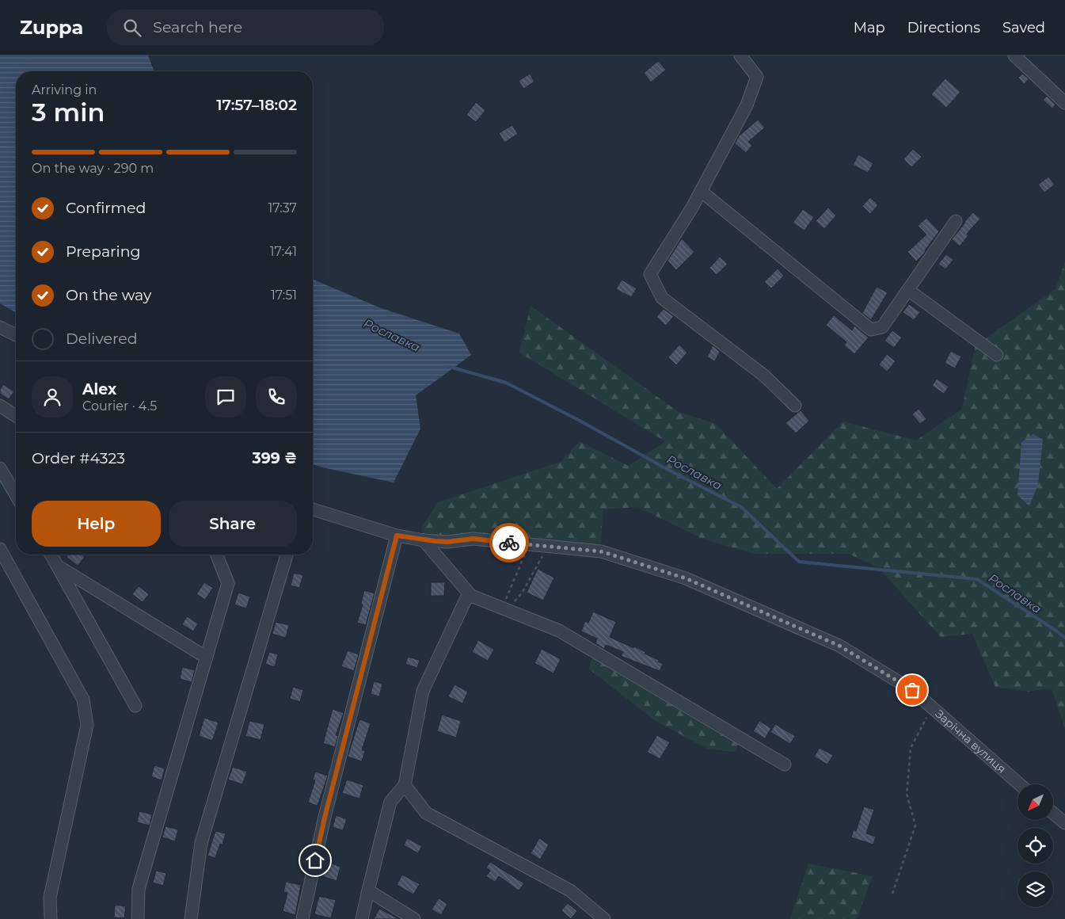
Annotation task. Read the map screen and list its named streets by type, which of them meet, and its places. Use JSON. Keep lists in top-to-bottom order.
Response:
{
  "streets": {
    "street": ["Зарічна вулиця"]
  },
  "water": ["Рославка"],
  "north": "bottom left",
  "page": {
    "header": "Zuppa",
    "search": "Search here",
    "nav": ["Map", "Directions", "Saved"],
    "heading": ["3 min", "Arriving in", "17:57–18:02"],
    "panel": [
      "Alex",
      "Courier · 4.5",
      "Order #4323",
      "399 ₴"
    ],
    "bar": "On the way · 290 m",
    "list": [
      ["Confirmed", "17:37"],
      ["Preparing", "17:41"],
      ["On the way", "17:51"],
      "Delivered"
    ],
    "buttons": ["Help", "Share"]
  }
}
